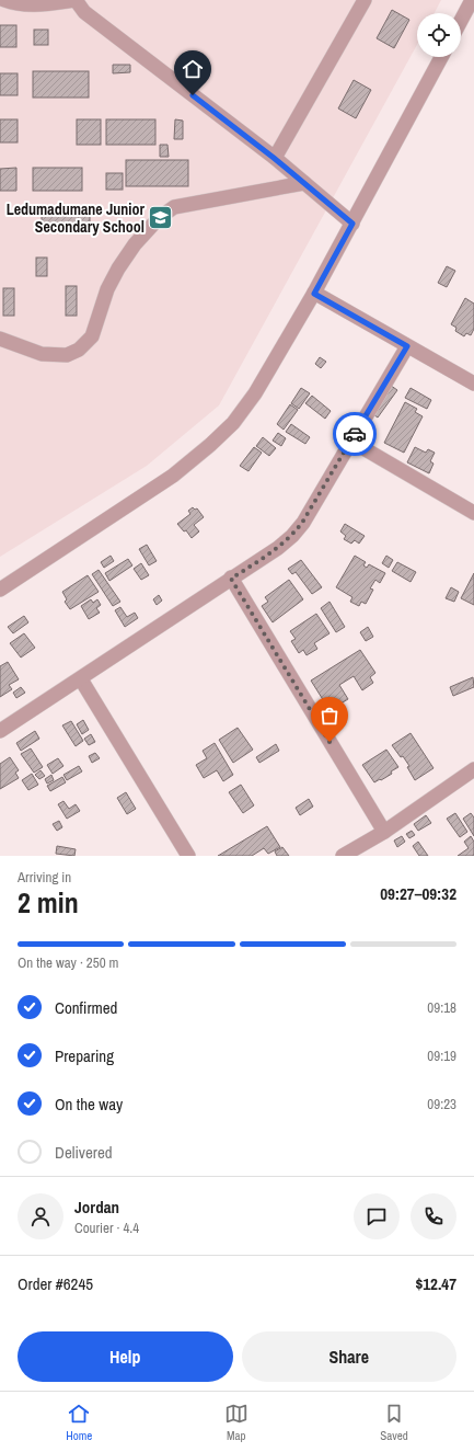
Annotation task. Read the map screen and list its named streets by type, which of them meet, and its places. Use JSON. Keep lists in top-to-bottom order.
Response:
{
  "places": {
    "school or university": ["Ledumadumane Junior Secondary School"]
  },
  "page": {
    "heading": ["2 min", "Arriving in", "09:27–09:32"],
    "panel": [
      "Jordan",
      "Courier · 4.4",
      "Order #6245",
      "$12.47"
    ],
    "bar": "On the way · 250 m",
    "list": [
      ["Confirmed", "09:18"],
      ["Preparing", "09:19"],
      ["On the way", "09:23"],
      "Delivered"
    ],
    "buttons": ["Help", "Share"],
    "tabs": ["Home", "Map", "Saved"]
  }
}
